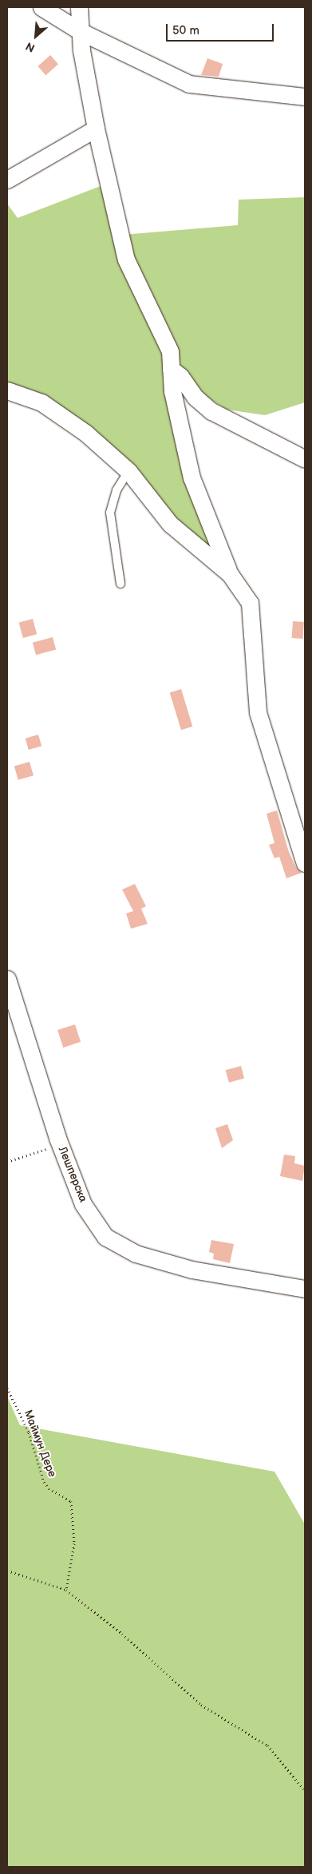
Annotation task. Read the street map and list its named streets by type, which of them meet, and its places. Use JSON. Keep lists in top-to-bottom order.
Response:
{
  "streets": {
    "street": ["Лешперска"],
    "path": ["Маймун Дере"]
  },
  "scale_bar": "50 m",
  "north": "bottom left"
}
